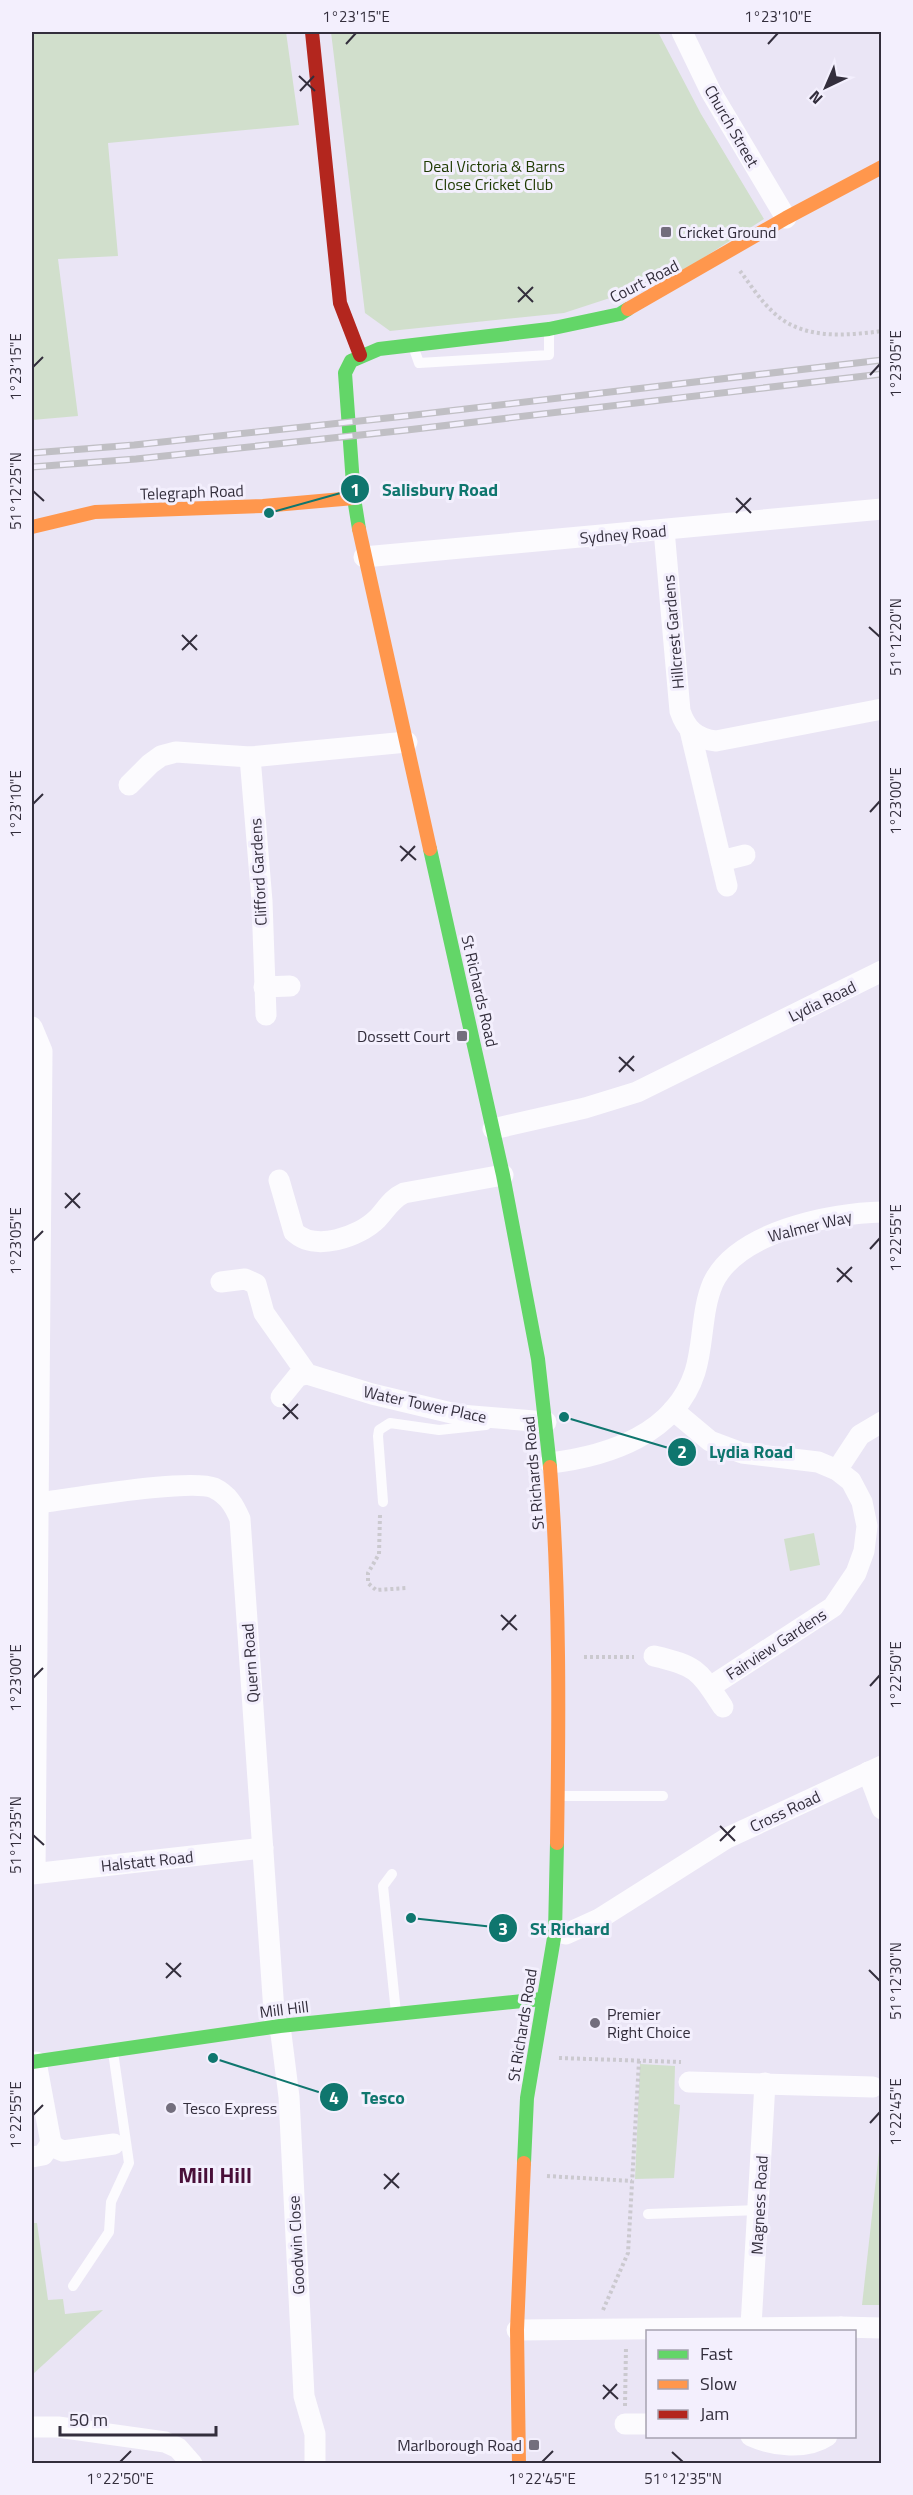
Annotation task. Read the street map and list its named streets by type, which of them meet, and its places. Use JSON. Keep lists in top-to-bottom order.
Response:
{
  "streets": {
    "street": [
      "Church Street",
      "Court Road",
      "Telegraph Road",
      "Sydney Road",
      "Hillcrest Gardens",
      "Clifford Gardens",
      "St Richards Road",
      "Lydia Road",
      "Walmer Way",
      "Water Tower Place",
      "Fairview Gardens",
      "Quern Road",
      "Cross Road",
      "Halstatt Road",
      "Mill Hill",
      "Magness Road",
      "Goodwin Close"
    ]
  },
  "crossings": [
    ["Church Street", "Court Road"],
    ["Court Road", "St Richards Road"],
    ["Telegraph Road", "St Richards Road"],
    ["Sydney Road", "Hillcrest Gardens"],
    ["Sydney Road", "St Richards Road"],
    ["St Richards Road", "Lydia Road"],
    ["St Richards Road", "Walmer Way"],
    ["St Richards Road", "Water Tower Place"],
    ["St Richards Road", "Cross Road"],
    ["St Richards Road", "Mill Hill"],
    ["Quern Road", "Halstatt Road"],
    ["Quern Road", "Mill Hill"],
    ["Quern Road", "Goodwin Close"],
    ["Mill Hill", "Goodwin Close"]
  ],
  "districts": ["Mill Hill"],
  "parks": ["Deal Victoria & Barns Close Cricket Club"],
  "places": {
    "transit": ["Cricket Ground", "Dossett Court", "Marlborough Road"],
    "other": [
      "Salisbury Road",
      "Lydia Road",
      "St Richard",
      "Premier Right Choice",
      "Tesco",
      "Tesco Express"
    ]
  },
  "legend": ["Fast", "Slow", "Jam"],
  "scale_bar": "50 m",
  "north": "bottom left",
  "coordinates": [
    "1°23'15\"E",
    "1°23'10\"E",
    "1°23'05\"E",
    "51°12'25\"N",
    "51°12'20\"N",
    "1°23'00\"E",
    "1°22'55\"E",
    "1°22'50\"E",
    "51°12'35\"N",
    "51°12'30\"N",
    "1°22'45\"E"
  ]
}
